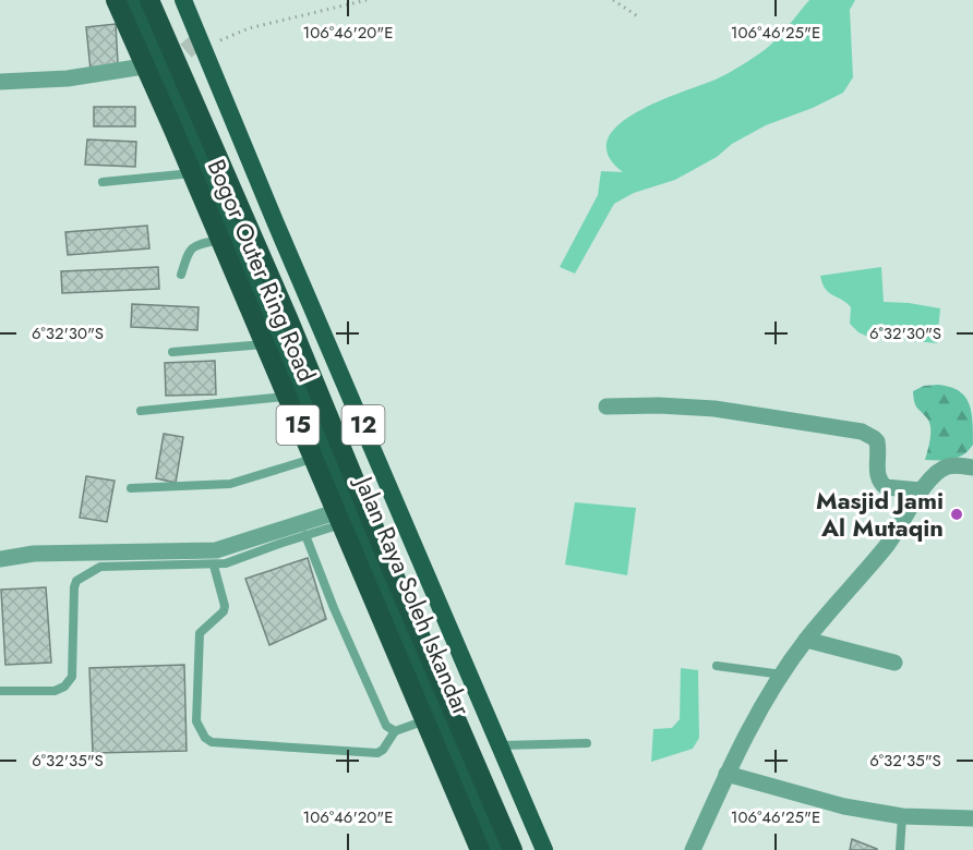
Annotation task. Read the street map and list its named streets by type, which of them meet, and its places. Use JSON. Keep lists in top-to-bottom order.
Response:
{
  "streets": {
    "highway": [
      "Bogor Outer Ring Road",
      "15",
      "12",
      "Jalan Raya Soleh Iskandar"
    ]
  },
  "places": ["Masjid Jami Al Mutaqin"],
  "coordinates": [
    "106°46'20\"E",
    "106°46'25\"E",
    "6°32'30\"S",
    "6°32'35\"S"
  ]
}
